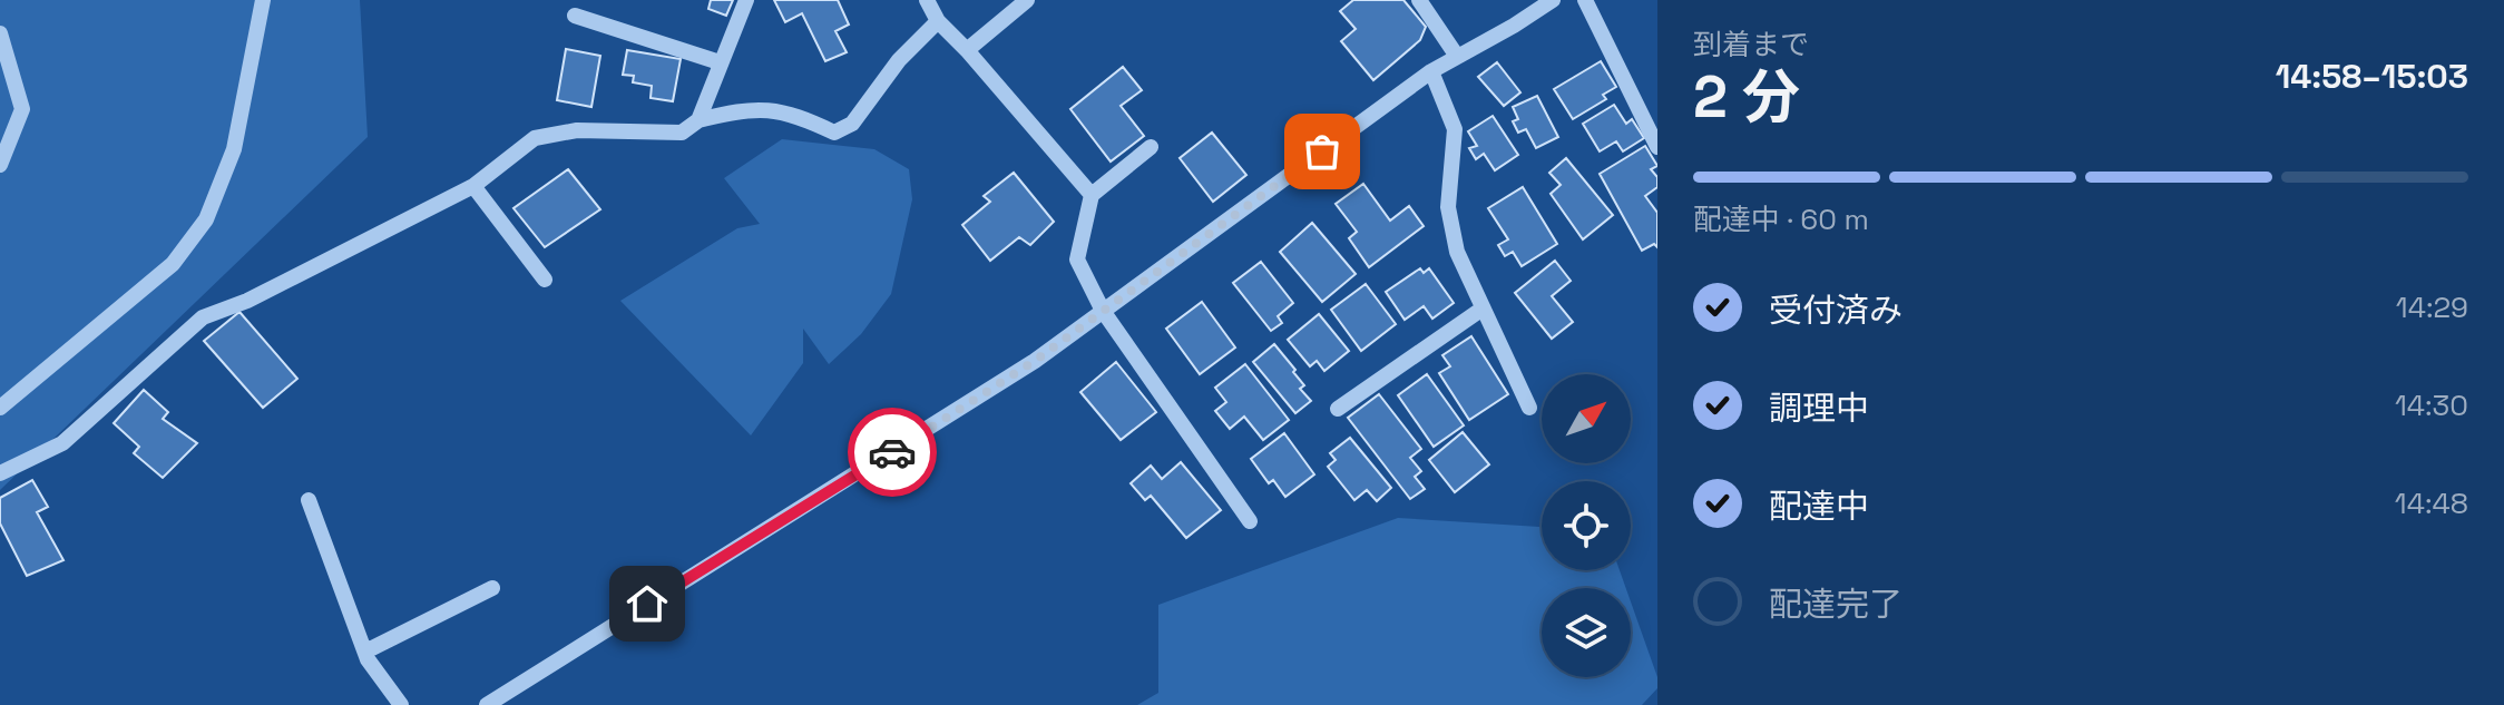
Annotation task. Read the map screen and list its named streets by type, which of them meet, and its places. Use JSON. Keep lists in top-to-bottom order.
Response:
{
  "north": "top right",
  "page": {
    "heading": ["2 分", "到着まで", "14:58–15:03"],
    "bar": "配達中 · 60 m",
    "list": [
      ["受付済み", "14:29"],
      ["調理中", "14:30"],
      ["配達中", "14:48"],
      "配達完了"
    ]
  }
}
